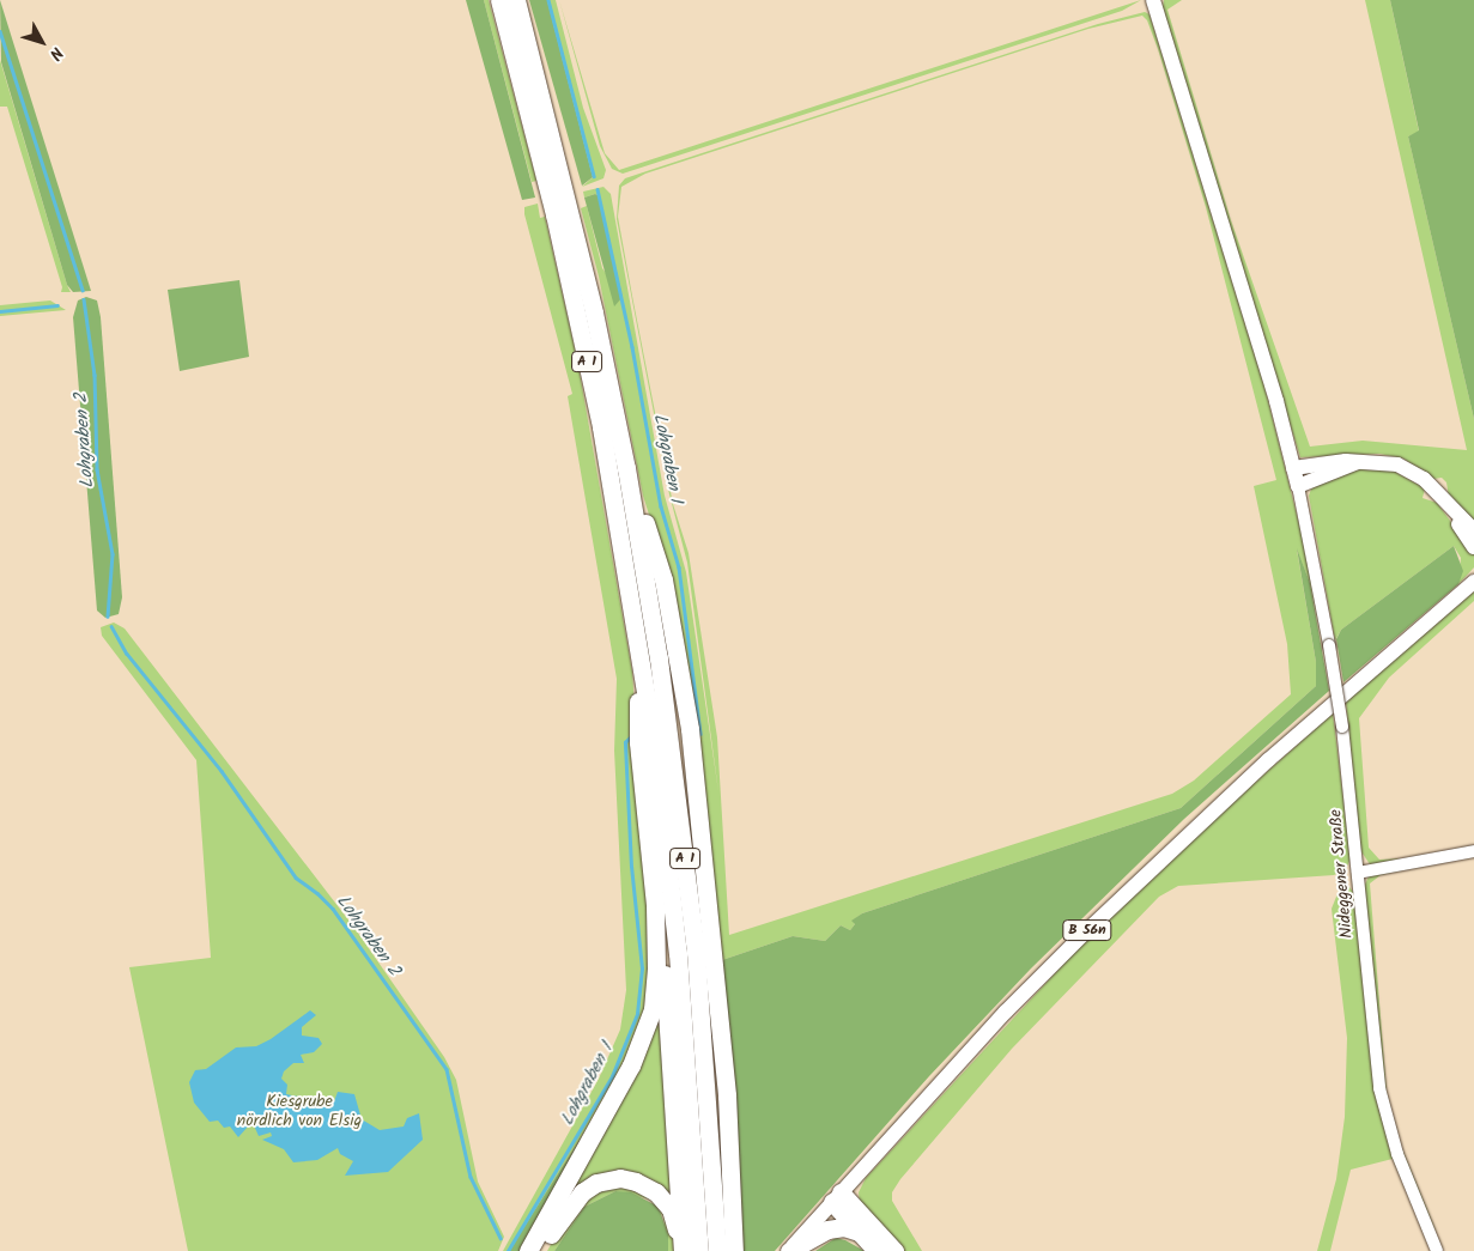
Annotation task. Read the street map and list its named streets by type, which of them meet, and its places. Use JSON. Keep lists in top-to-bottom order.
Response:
{
  "streets": {
    "highway": ["A 1"],
    "main road": ["B 56n"],
    "street": ["Nideggener Straße"]
  },
  "water": ["Lohgraben 2", "Lohgraben 1"],
  "parks": ["Kiesgrube nördlich von Elsig"],
  "north": "bottom right"
}
